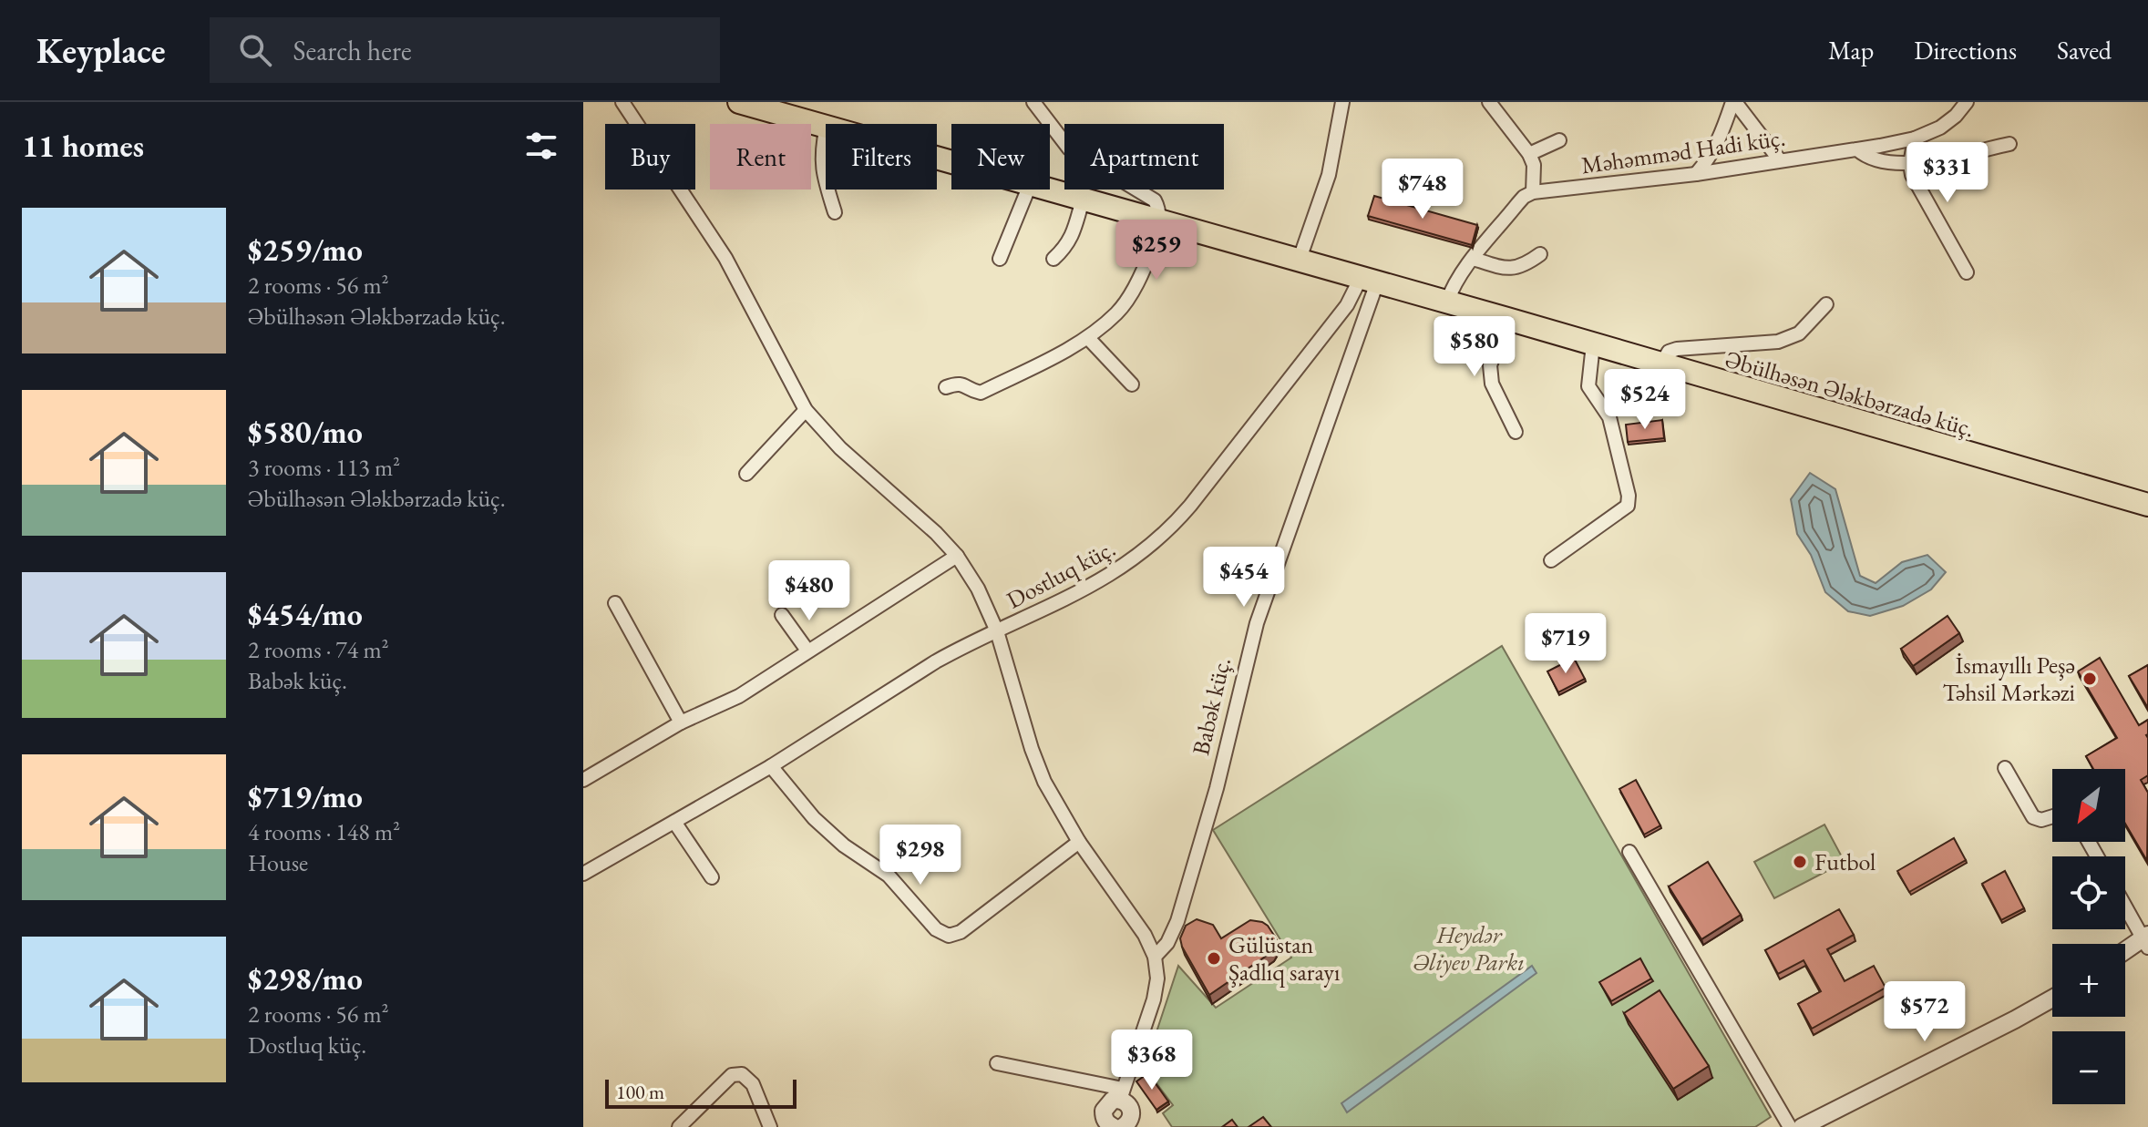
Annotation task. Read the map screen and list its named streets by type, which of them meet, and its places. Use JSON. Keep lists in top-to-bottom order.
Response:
{
  "streets": {
    "main road": ["Əbülhəsən Ələkbərzadə küç."],
    "street": ["Məhəmməd Hadi küç.", "Dostluq küç.", "Babək küç."]
  },
  "crossings": [
    ["Əbülhəsən Ələkbərzadə küç.", "Dostluq küç."],
    ["Əbülhəsən Ələkbərzadə küç.", "Babək küç."],
    ["Dostluq küç.", "Babək küç."]
  ],
  "parks": ["Heydər Əliyev Parkı"],
  "places": ["İsmayıllı Peşə Təhsil Mərkəzi", "Futbol", "Gülüstan Şadlıq sarayı"],
  "scale_bar": "100 m",
  "north": "bottom left",
  "page": {
    "header": "Keyplace",
    "search": "Search here",
    "nav": ["Map", "Directions", "Saved"],
    "heading": "11 homes",
    "chip": [
      "Buy",
      "Rent",
      "Filters",
      "New",
      "Apartment"
    ],
    "price": [
      "$331",
      "$748",
      "$259",
      "$580",
      "$524",
      "$454",
      "$480",
      "$719",
      "$298",
      "$572",
      "$368"
    ],
    "list": [
      {
        "name": "$259/mo",
        "note": "2 rooms · 56 m² · Əbülhəsən Ələkbərzadə küç."
      },
      {
        "name": "$580/mo",
        "note": "3 rooms · 113 m² · Əbülhəsən Ələkbərzadə küç."
      },
      {
        "name": "$454/mo",
        "note": "2 rooms · 74 m² · Babək küç."
      },
      {
        "name": "$719/mo",
        "note": "4 rooms · 148 m² · House"
      },
      {
        "name": "$298/mo",
        "note": "2 rooms · 56 m² · Dostluq küç."
      }
    ],
    "map_buttons": ["+", "−"],
    "scale": "100 m"
  }
}
